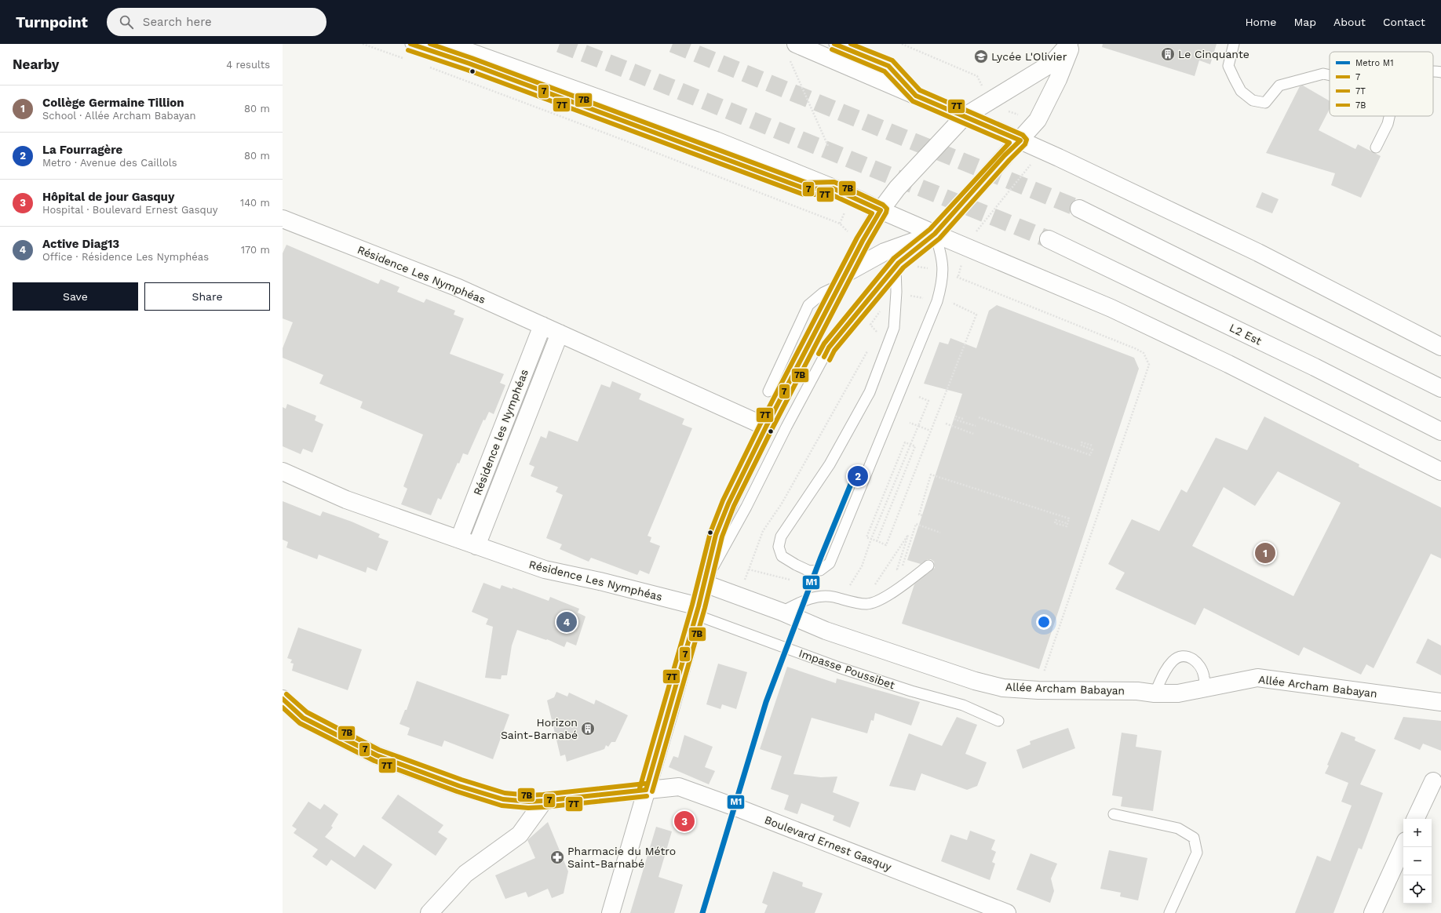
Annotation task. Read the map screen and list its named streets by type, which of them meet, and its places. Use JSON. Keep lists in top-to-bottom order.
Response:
{
  "streets": {
    "main road": [
      "Résidence Les Nymphéas",
      "L2 Est",
      "Résidence les Nymphéas",
      "Allée Archam Babayan",
      "Boulevard Ernest Gasquy"
    ],
    "lane": ["Impasse Poussibet"]
  },
  "crossings": [
    ["Résidence Les Nymphéas", "Résidence les Nymphéas"],
    ["Résidence Les Nymphéas", "Impasse Poussibet"]
  ],
  "places": {
    "building": ["Le Cinquante", "Horizon Saint-Barnabé"],
    "school or university": ["Lycée L'Olivier"],
    "pharmacy": ["Pharmacie du Métro Saint-Barnabé"]
  },
  "lines": [
    "transit line 7",
    "transit line 7T",
    "transit line 7B",
    "metro line M1"
  ],
  "legend": [
    "Metro M1",
    "7",
    "7T",
    "7B"
  ],
  "page": {
    "header": "Turnpoint",
    "search": "Search here",
    "nav": [
      "Home",
      "Map",
      "About",
      "Contact"
    ],
    "heading": ["Nearby", "4 results"],
    "list": [
      {
        "mark": "1",
        "name": "Collège Germaine Tillion",
        "note": "School · Allée Archam Babayan",
        "value": "80 m"
      },
      {
        "mark": "2",
        "name": "La Fourragère",
        "note": "Metro · Avenue des Caillols",
        "value": "80 m"
      },
      {
        "mark": "3",
        "name": "Hôpital de jour Gasquy",
        "note": "Hospital · Boulevard Ernest Gasquy",
        "value": "140 m"
      },
      {
        "mark": "4",
        "name": "Active Diag13",
        "note": "Office · Résidence Les Nymphéas",
        "value": "170 m"
      }
    ],
    "buttons": ["Save", "Share"],
    "pins": [
      "2",
      "1",
      "4",
      "3"
    ],
    "map_buttons": ["+", "−"]
  }
}
